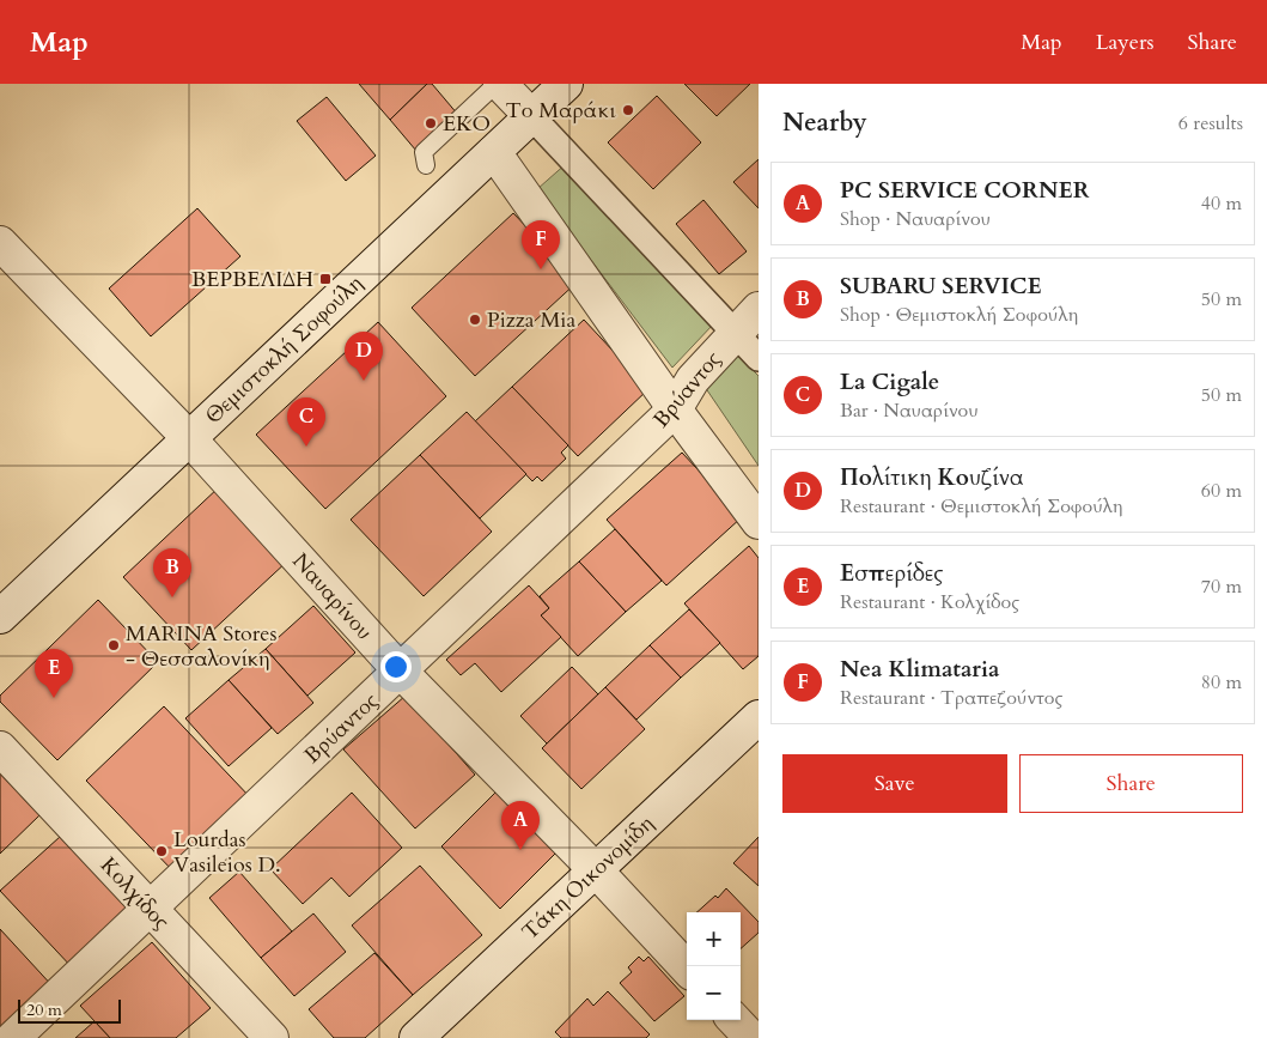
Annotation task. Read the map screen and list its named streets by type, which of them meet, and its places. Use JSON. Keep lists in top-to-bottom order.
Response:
{
  "streets": {
    "street": [
      "Θεμιστοκλή Σοφούλη",
      "Βρύαντος",
      "Ναυαρίνου",
      "Τάκη Οικονομίδη",
      "Κολχίδος"
    ]
  },
  "crossings": [
    ["Θεμιστοκλή Σοφούλη", "Ναυαρίνου"],
    ["Βρύαντος", "Ναυαρίνου"],
    ["Βρύαντος", "Κολχίδος"],
    ["Ναυαρίνου", "Τάκη Οικονομίδη"]
  ],
  "places": {
    "other": [
      "Το Μαράκι",
      "EKO",
      "Pizza Mia",
      "MARINA Stores - Θεσσαλονίκη",
      "Lourdas Vasileios D."
    ],
    "transit": ["ΒΕΡΒΕΛΙΔΗ"]
  },
  "scale_bar": "20 m",
  "page": {
    "header": "Map",
    "nav": ["Map", "Layers", "Share"],
    "heading": ["Nearby", "6 results"],
    "list": [
      {
        "mark": "A",
        "name": "PC SERVICE CORNER",
        "note": "Shop · Ναυαρίνου",
        "value": "40 m"
      },
      {
        "mark": "B",
        "name": "SUBARU SERVICE",
        "note": "Shop · Θεμιστοκλή Σοφούλη",
        "value": "50 m"
      },
      {
        "mark": "C",
        "name": "La Cigale",
        "note": "Bar · Ναυαρίνου",
        "value": "50 m"
      },
      {
        "mark": "D",
        "name": "Πολίτικη Κουζίνα",
        "note": "Restaurant · Θεμιστοκλή Σοφούλη",
        "value": "60 m"
      },
      {
        "mark": "E",
        "name": "Εσπερίδες",
        "note": "Restaurant · Κολχίδος",
        "value": "70 m"
      },
      {
        "mark": "F",
        "name": "Nea Klimataria",
        "note": "Restaurant · Τραπεζούντος",
        "value": "80 m"
      }
    ],
    "pins": [
      "F",
      "D",
      "C",
      "B",
      "E",
      "A"
    ],
    "buttons": ["Save", "Share"],
    "map_buttons": ["+", "−"],
    "scale": "20 m"
  }
}
